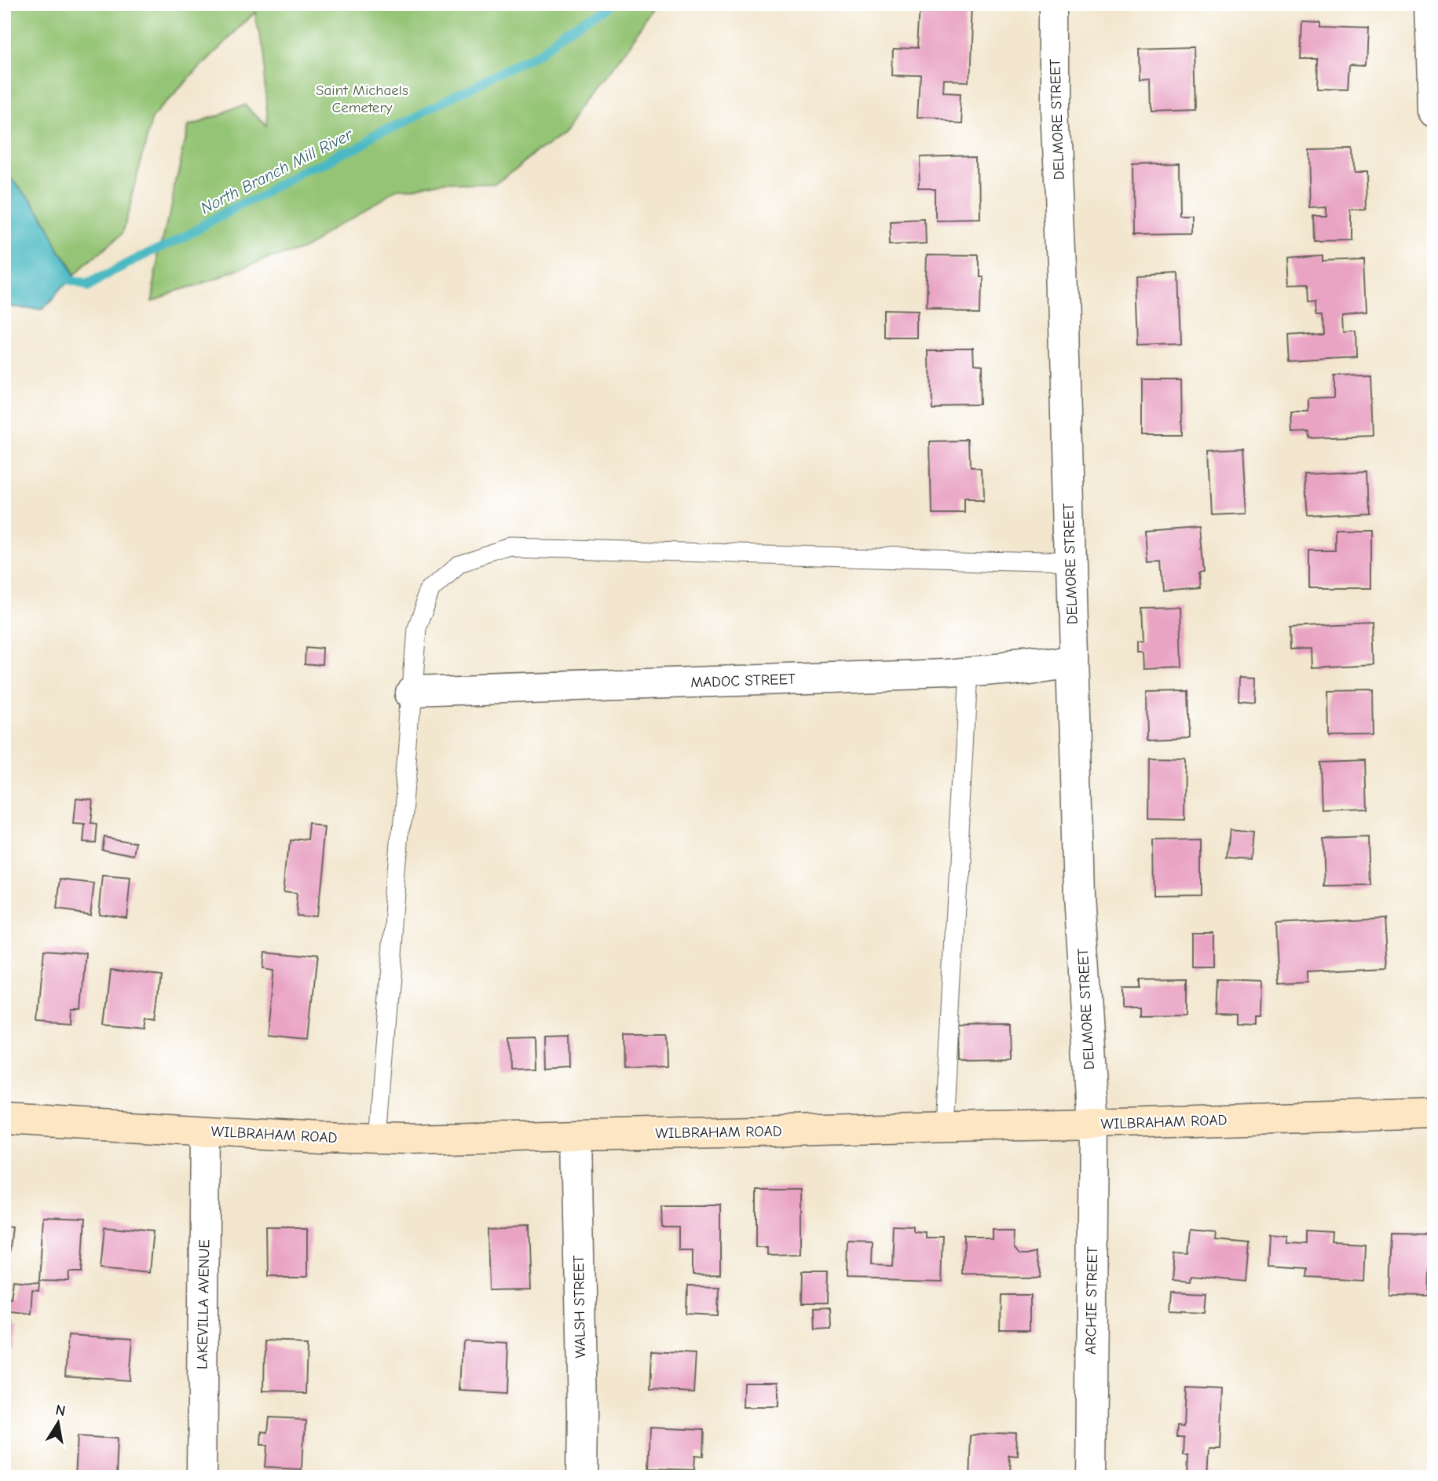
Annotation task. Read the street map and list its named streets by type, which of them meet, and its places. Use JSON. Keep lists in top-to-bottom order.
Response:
{
  "streets": {
    "main road": ["WILBRAHAM ROAD"],
    "street": [
      "DELMORE STREET",
      "MADOC STREET",
      "ARCHIE STREET",
      "LAKEVILLA AVENUE",
      "WALSH STREET"
    ]
  },
  "crossings": [
    ["DELMORE STREET", "MADOC STREET"],
    ["DELMORE STREET", "WILBRAHAM ROAD"],
    ["DELMORE STREET", "ARCHIE STREET"],
    ["WILBRAHAM ROAD", "ARCHIE STREET"],
    ["WILBRAHAM ROAD", "LAKEVILLA AVENUE"],
    ["WILBRAHAM ROAD", "WALSH STREET"]
  ],
  "water": ["North Branch Mill River"],
  "parks": ["Saint Michaels Cemetery"],
  "north": "top"
}
